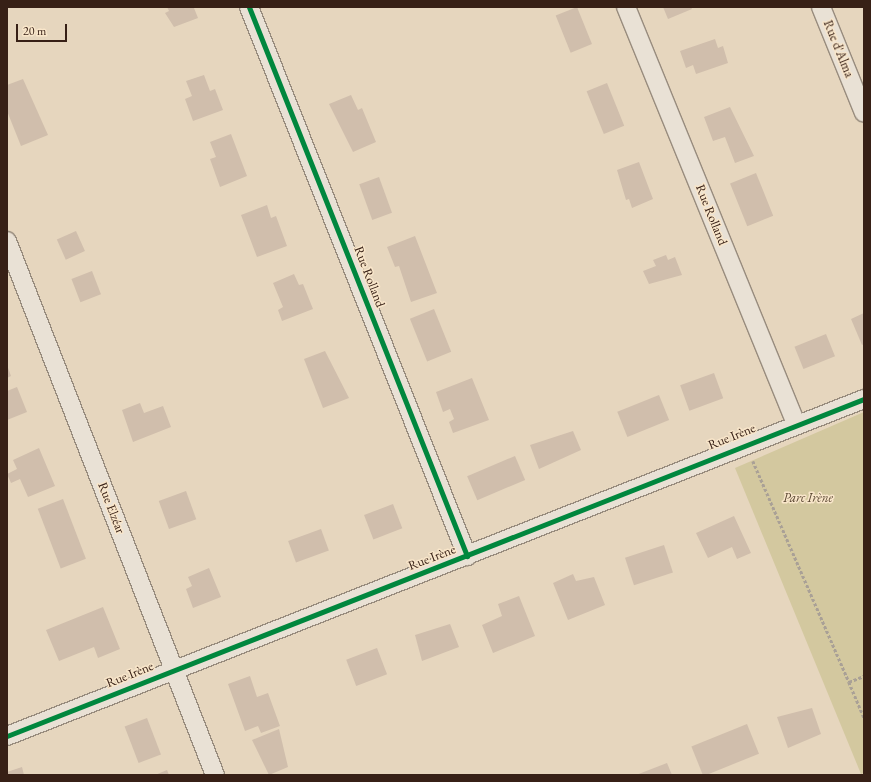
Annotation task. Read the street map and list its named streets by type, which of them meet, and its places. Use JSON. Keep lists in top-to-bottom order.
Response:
{
  "streets": {
    "street": [
      "Rue d'Alma",
      "Rue Rolland",
      "Rue Irène",
      "Rue Elzéar"
    ]
  },
  "crossings": [
    ["Rue Rolland", "Rue Irène"],
    ["Rue Irène", "Rue Elzéar"]
  ],
  "parks": ["Parc Irène"],
  "scale_bar": "20 m"
}
